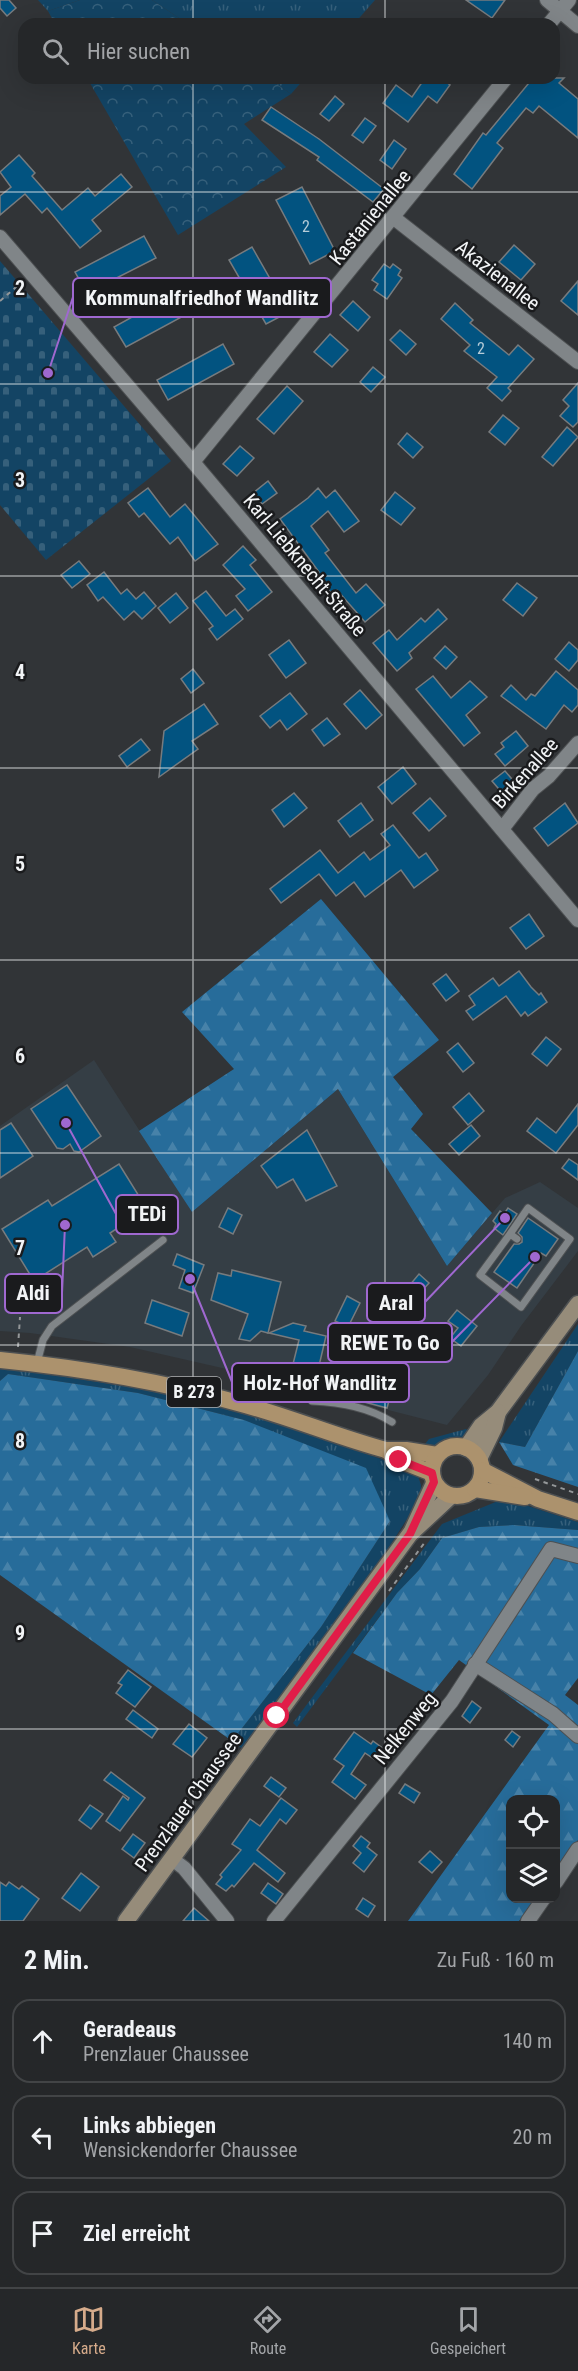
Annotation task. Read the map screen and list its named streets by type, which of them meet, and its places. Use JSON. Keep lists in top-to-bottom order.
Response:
{
  "streets": {
    "main road": ["B 273", "Prenzlauer Chaussee"],
    "street": [
      "Kastanienallee",
      "Akazienallee",
      "Karl-Liebknecht-Straße",
      "Birkenallee",
      "Nelkenweg"
    ]
  },
  "crossings": [
    ["Kastanienallee", "Akazienallee"],
    ["Kastanienallee", "Karl-Liebknecht-Straße"],
    ["Karl-Liebknecht-Straße", "Birkenallee"],
    ["B 273", "Prenzlauer Chaussee"]
  ],
  "places": [
    "Kommunalfriedhof Wandlitz",
    "TEDi",
    "Aral",
    "Aldi",
    "REWE To Go",
    "Holz-Hof Wandlitz"
  ],
  "house_numbers": ["2", "2"],
  "page": {
    "search": "Hier suchen",
    "heading": ["2 Min.", "Zu Fuß · 160 m"],
    "list": [
      ["Geradeaus", "Prenzlauer Chaussee", "140 m"],
      ["Links abbiegen", "Wensickendorfer Chaussee", "20 m"],
      "Ziel erreicht"
    ],
    "nav": ["Karte", "Route", "Gespeichert"]
  },
  "grid": {
    "rows": [
      "2",
      "3",
      "4",
      "5",
      "6",
      "7",
      "8",
      "9"
    ]
  }
}
